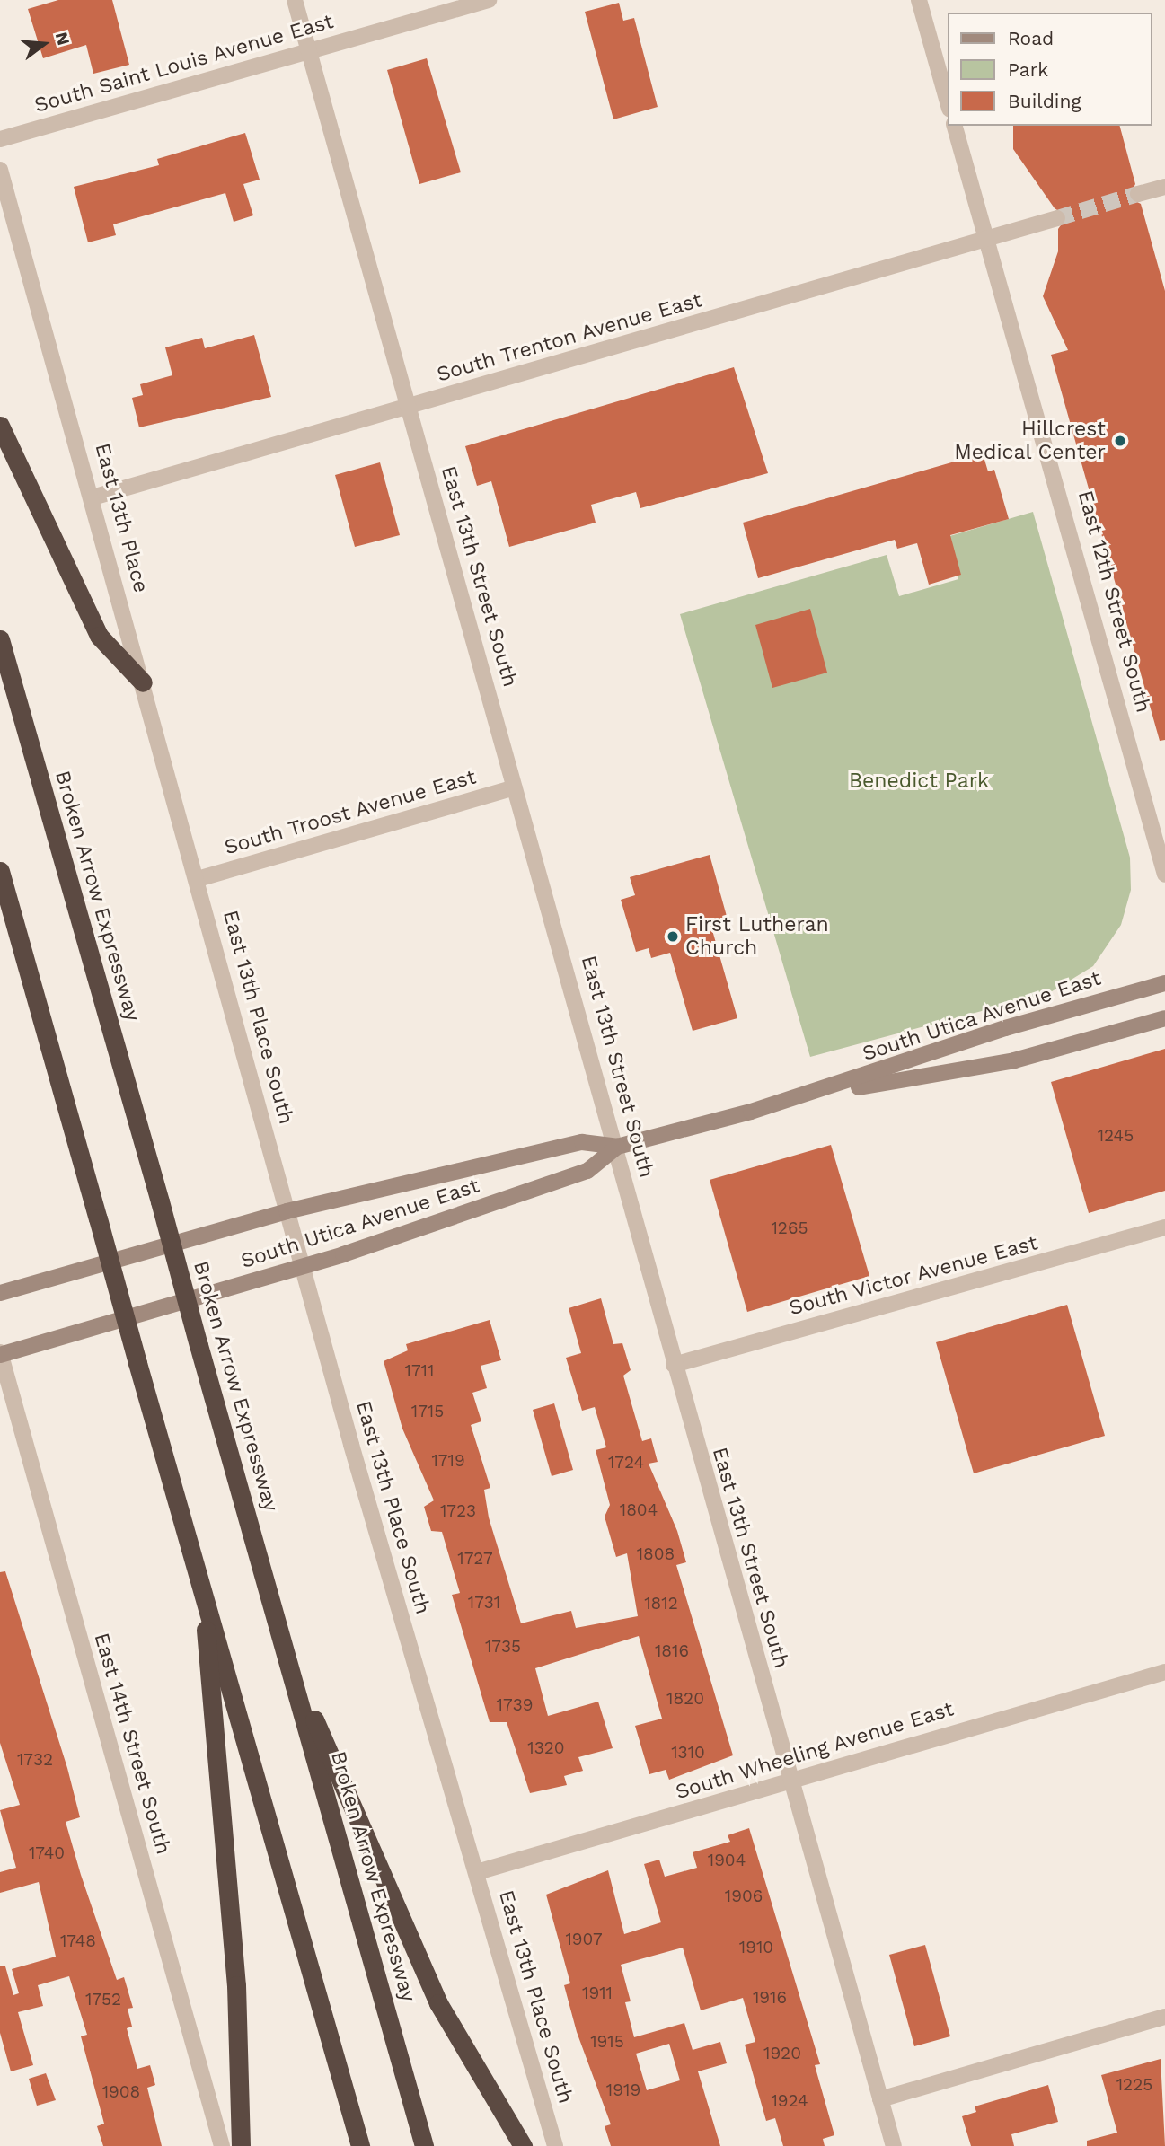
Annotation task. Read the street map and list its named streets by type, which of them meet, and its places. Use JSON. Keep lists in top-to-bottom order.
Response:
{
  "streets": {
    "highway": ["Broken Arrow Expressway"],
    "main road": ["South Utica Avenue East"],
    "street": [
      "South Saint Louis Avenue East",
      "South Trenton Avenue East",
      "East 13th Place",
      "East 13th Street South",
      "East 12th Street South",
      "South Troost Avenue East",
      "East 13th Place South",
      "South Victor Avenue East",
      "East 14th Street South",
      "South Wheeling Avenue East"
    ]
  },
  "crossings": [
    ["South Saint Louis Avenue East", "East 13th Street South"],
    ["South Trenton Avenue East", "East 13th Place"],
    ["South Trenton Avenue East", "East 13th Street South"],
    ["South Trenton Avenue East", "East 12th Street South"],
    ["East 13th Place", "South Troost Avenue East"],
    ["East 13th Place", "East 13th Place South"],
    ["East 13th Street South", "South Troost Avenue East"],
    ["East 13th Street South", "South Utica Avenue East"],
    ["East 13th Street South", "South Victor Avenue East"],
    ["East 13th Street South", "South Wheeling Avenue East"],
    ["South Troost Avenue East", "East 13th Place South"],
    ["South Utica Avenue East", "East 13th Place South"],
    ["South Utica Avenue East", "East 14th Street South"],
    ["East 13th Place South", "South Wheeling Avenue East"]
  ],
  "parks": ["Benedict Park"],
  "places": ["Hillcrest Medical Center", "First Lutheran Church"],
  "house_numbers": [
    "1245",
    "1265",
    "1711",
    "1715",
    "1719",
    "1724",
    "1804",
    "1723",
    "1808",
    "1727",
    "1731",
    "1812",
    "1735",
    "1816",
    "1820",
    "1739",
    "1320",
    "1310",
    "1732",
    "1740",
    "1904",
    "1906",
    "1907",
    "1748",
    "1910",
    "1911",
    "1916",
    "1752",
    "1915",
    "1920",
    "1225",
    "1919",
    "1908",
    "1924"
  ],
  "legend": ["Road", "Park", "Building"],
  "north": "right"
}
